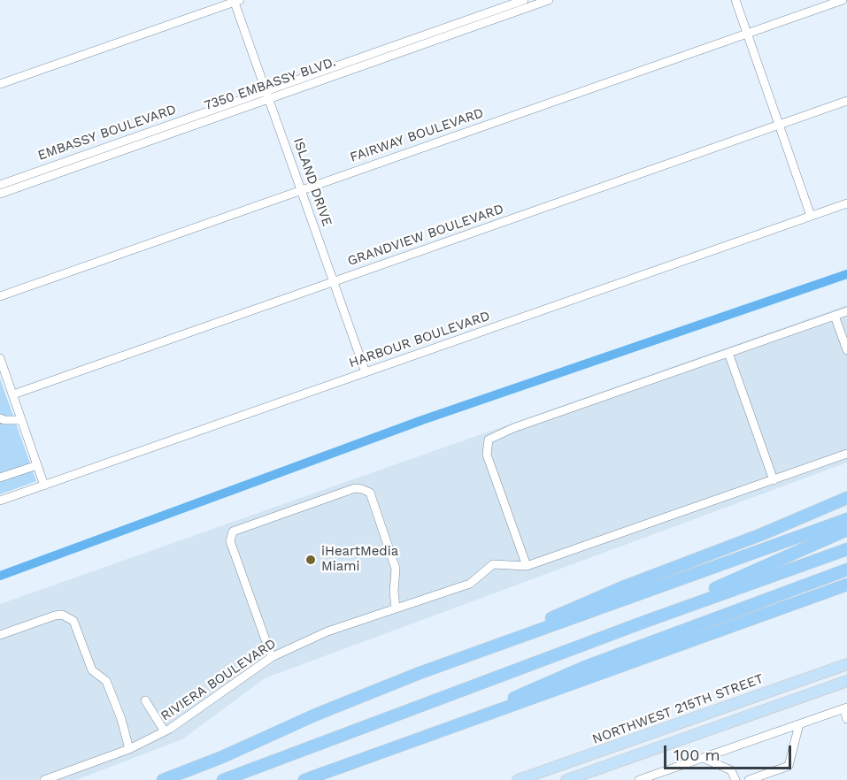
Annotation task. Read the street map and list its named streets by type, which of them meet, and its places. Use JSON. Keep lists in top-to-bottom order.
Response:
{
  "streets": {
    "main road": ["NORTHWEST 215TH STREET"],
    "street": [
      "7350 EMBASSY BLVD.",
      "EMBASSY BOULEVARD",
      "FAIRWAY BOULEVARD",
      "ISLAND DRIVE",
      "GRANDVIEW BOULEVARD",
      "HARBOUR BOULEVARD",
      "RIVIERA BOULEVARD"
    ]
  },
  "crossings": [
    ["7350 EMBASSY BLVD.", "EMBASSY BOULEVARD"],
    ["7350 EMBASSY BLVD.", "ISLAND DRIVE"],
    ["EMBASSY BOULEVARD", "ISLAND DRIVE"],
    ["FAIRWAY BOULEVARD", "ISLAND DRIVE"],
    ["ISLAND DRIVE", "GRANDVIEW BOULEVARD"],
    ["ISLAND DRIVE", "HARBOUR BOULEVARD"]
  ],
  "places": ["iHeartMedia Miami"],
  "scale_bar": "100 m"
}
